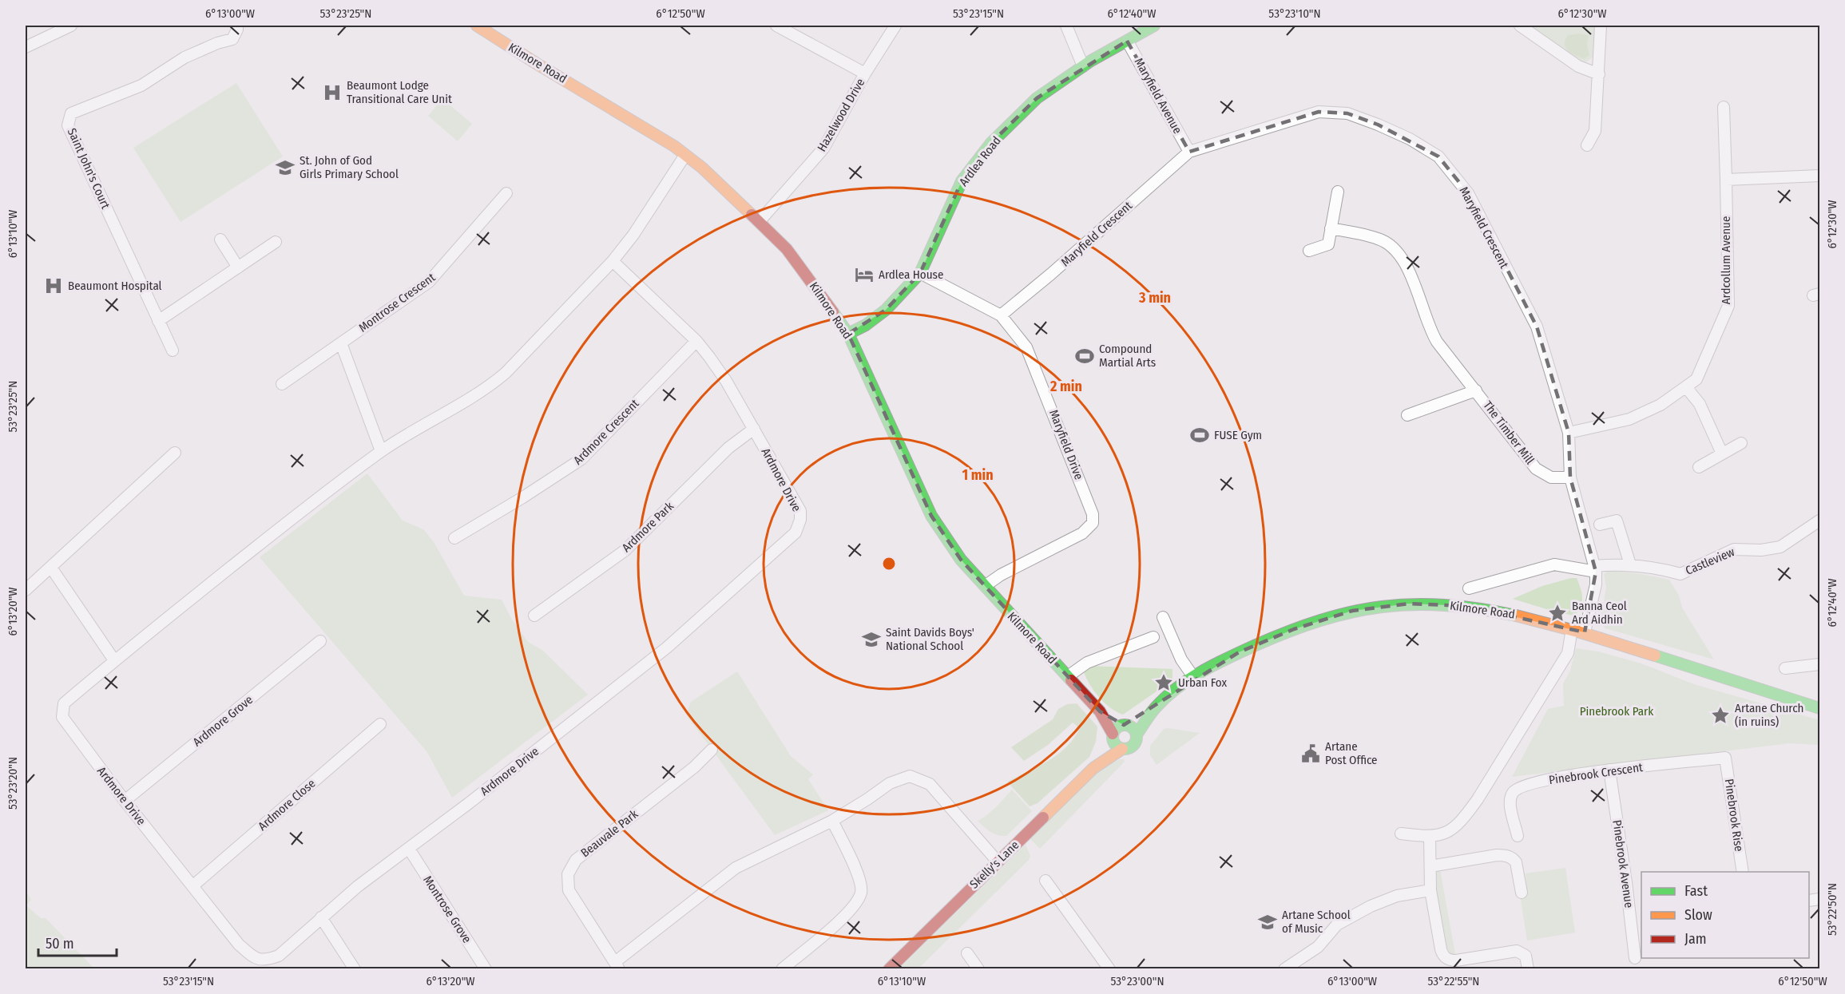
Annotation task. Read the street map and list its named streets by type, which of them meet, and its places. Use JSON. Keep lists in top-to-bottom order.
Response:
{
  "streets": {
    "street": [
      "Kilmore Road",
      "Maryfield Avenue",
      "Hazelwood Drive",
      "Ardlea Road",
      "Saint John's Court",
      "Maryfield Crescent",
      "Ardcollum Avenue",
      "Montrose Crescent",
      "Ardmore Crescent",
      "The Timber Mill",
      "Maryfield Drive",
      "Ardmore Drive",
      "Ardmore Park",
      "Castleview",
      "Ardmore Grove",
      "Pinebrook Crescent",
      "Ardmore Close",
      "Pinebrook Rise",
      "Beauvale Park",
      "Pinebrook Avenue",
      "Skelly's Lane",
      "Montrose Grove"
    ]
  },
  "crossings": [
    ["Kilmore Road", "Hazelwood Drive"],
    ["Kilmore Road", "Ardlea Road"],
    ["Kilmore Road", "Maryfield Crescent"],
    ["Kilmore Road", "Maryfield Drive"],
    ["Kilmore Road", "Ardmore Drive"],
    ["Kilmore Road", "Skelly's Lane"],
    ["Maryfield Avenue", "Ardlea Road"],
    ["Maryfield Avenue", "Maryfield Crescent"],
    ["Ardlea Road", "Maryfield Drive"],
    ["Maryfield Crescent", "Ardcollum Avenue"],
    ["Maryfield Crescent", "The Timber Mill"],
    ["Maryfield Crescent", "Maryfield Drive"],
    ["Maryfield Crescent", "Castleview"],
    ["Ardmore Crescent", "Ardmore Drive"],
    ["Ardmore Drive", "Ardmore Park"],
    ["Ardmore Drive", "Ardmore Grove"],
    ["Ardmore Drive", "Ardmore Close"],
    ["Ardmore Drive", "Montrose Grove"],
    ["Pinebrook Crescent", "Pinebrook Rise"],
    ["Pinebrook Crescent", "Pinebrook Avenue"],
    ["Beauvale Park", "Skelly's Lane"]
  ],
  "parks": ["Pinebrook Park"],
  "places": {
    "hospital": ["Beaumont Lodge Transitional Care Unit", "Beaumont Hospital"],
    "school or university": ["St. John of God Girls Primary School", "Saint Davids Boys' National School", "Artane School of Music"],
    "hotel": ["Ardlea House"],
    "sports": ["Compound Martial Arts", "FUSE Gym"],
    "place": ["Banna Ceol Ard Aidhin", "Urban Fox", "Artane Church (in ruins)"],
    "public building": ["Artane Post Office"]
  },
  "legend": ["Fast", "Slow", "Jam"],
  "scale_bar": "50 m",
  "coordinates": [
    "6°13'00\"W",
    "53°23'25\"N",
    "6°12'50\"W",
    "53°23'15\"N",
    "6°12'40\"W",
    "53°23'10\"N",
    "6°12'30\"W",
    "6°13'10\"W",
    "6°13'20\"W",
    "53°23'20\"N",
    "53°22'50\"N",
    "53°23'00\"N",
    "53°22'55\"N"
  ],
  "rings": ["3 min", "2 min", "1 min"]
}
